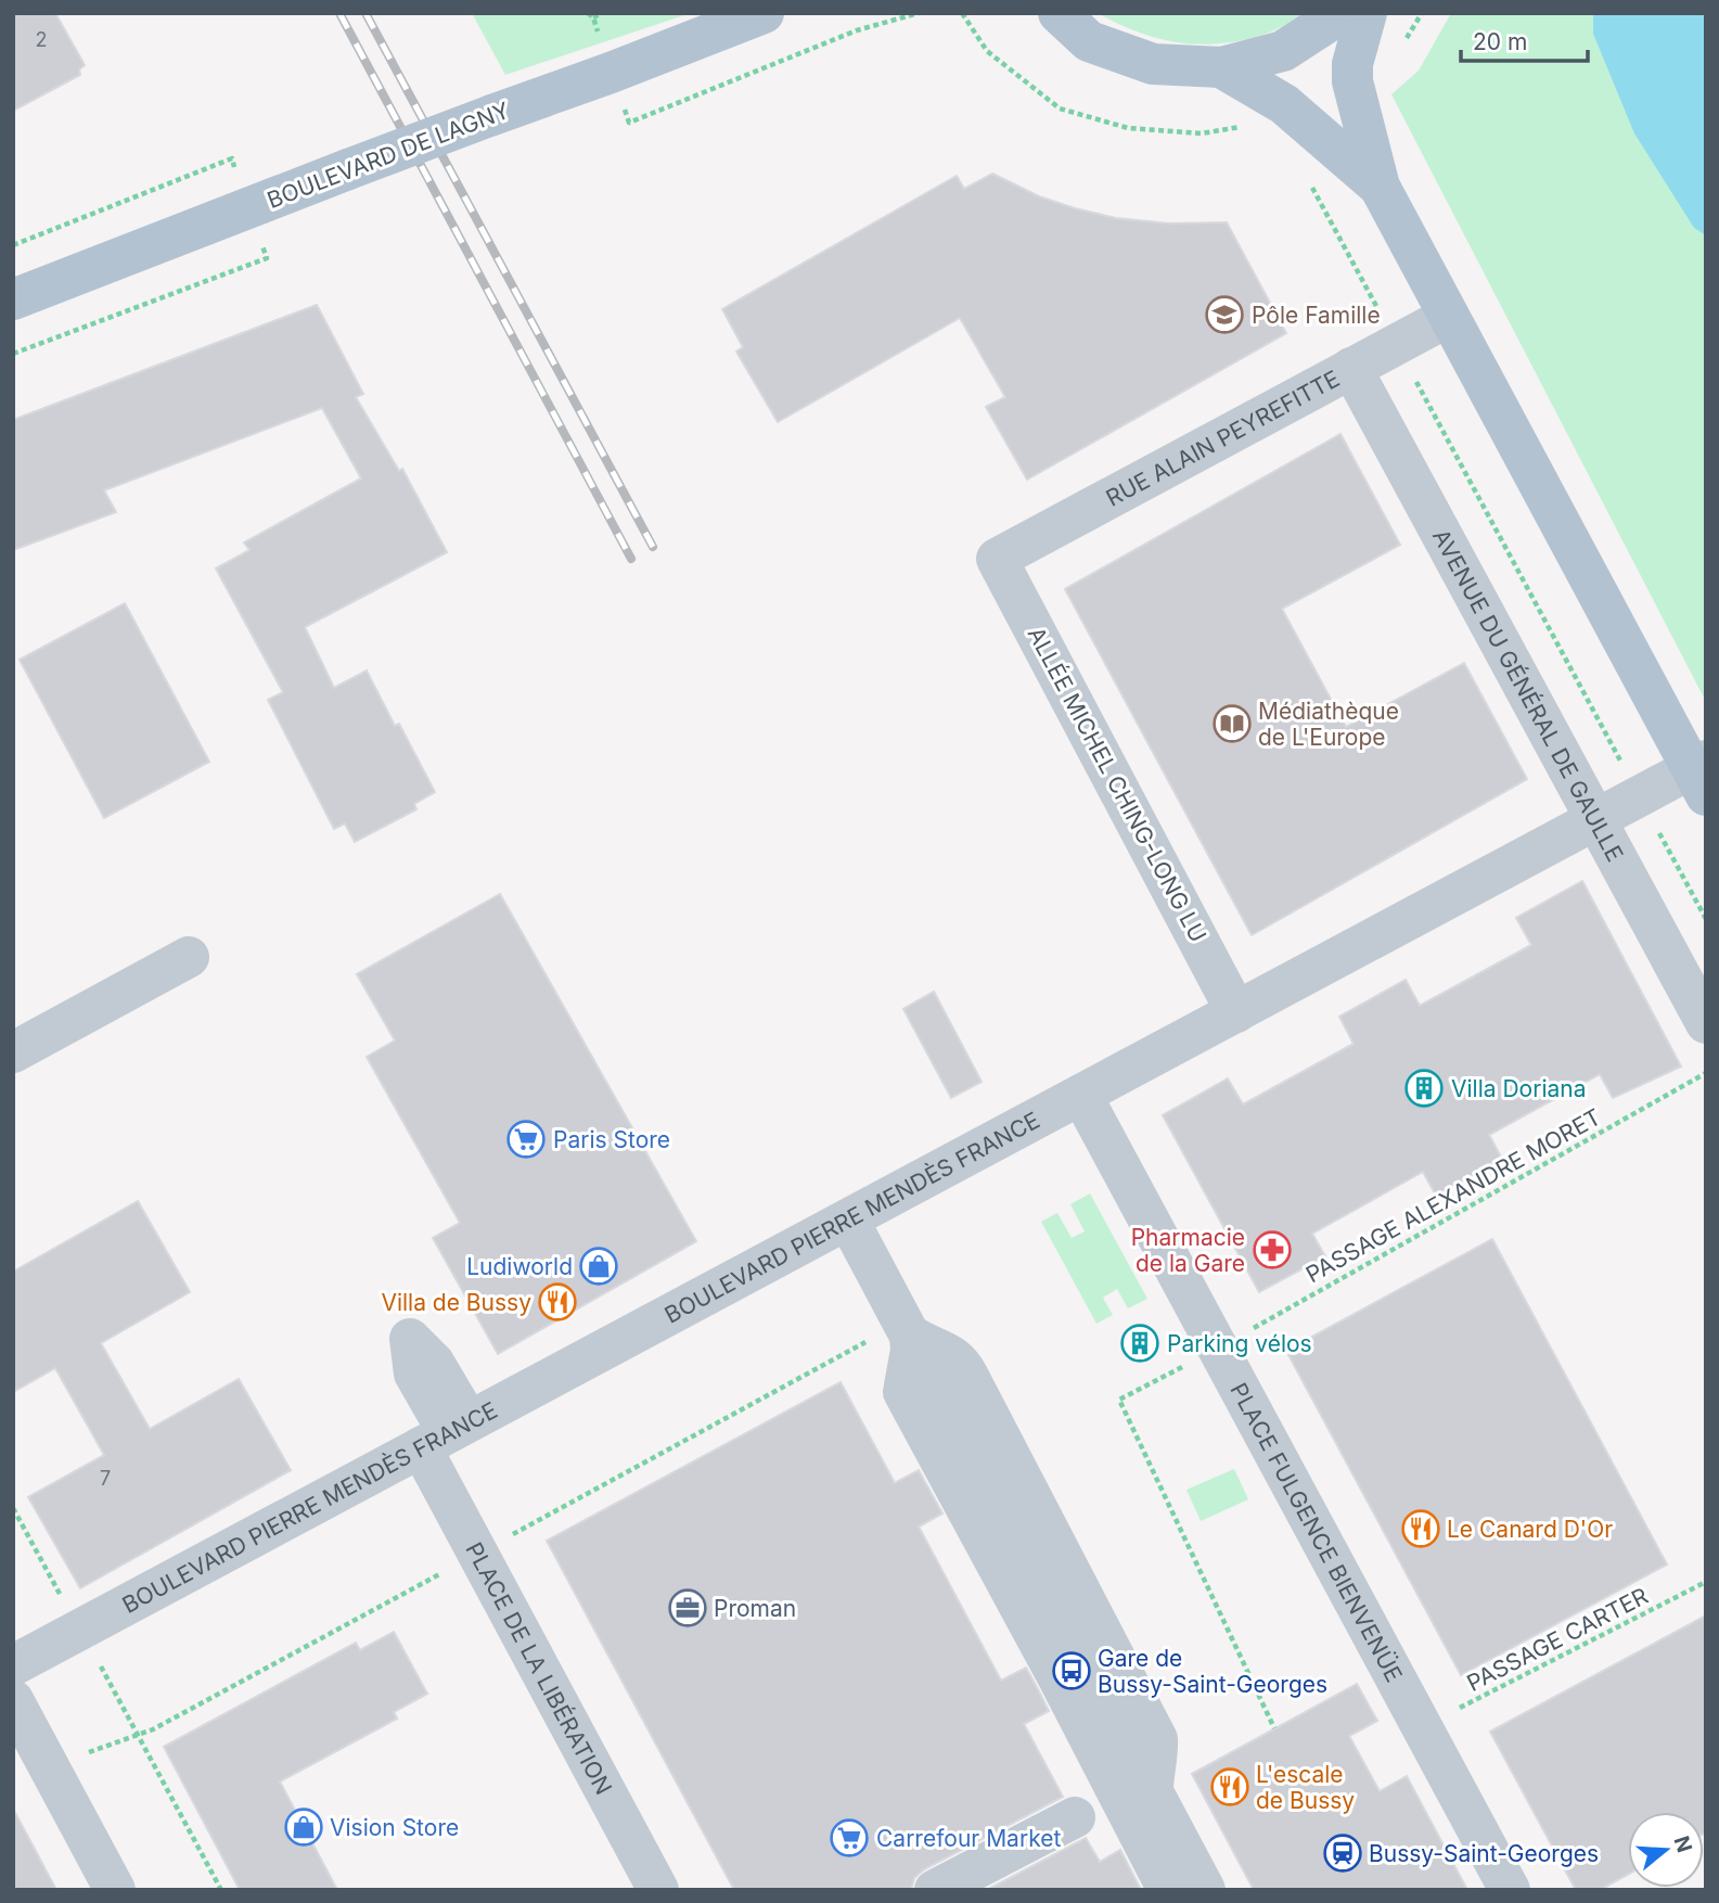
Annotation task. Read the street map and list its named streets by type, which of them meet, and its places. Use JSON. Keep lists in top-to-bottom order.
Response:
{
  "streets": {
    "main road": ["BOULEVARD DE LAGNY"],
    "street": [
      "RUE ALAIN PEYREFITTE",
      "AVENUE DU GÉNÉRAL DE GAULLE",
      "ALLÉE MICHEL CHING-LONG LU",
      "BOULEVARD PIERRE MENDÈS FRANCE",
      "PLACE FULGENCE BIENVENÜE",
      "PLACE DE LA LIBÉRATION"
    ],
    "path": ["PASSAGE ALEXANDRE MORET", "PASSAGE CARTER"]
  },
  "crossings": [
    ["RUE ALAIN PEYREFITTE", "AVENUE DU GÉNÉRAL DE GAULLE"],
    ["RUE ALAIN PEYREFITTE", "ALLÉE MICHEL CHING-LONG LU"],
    ["AVENUE DU GÉNÉRAL DE GAULLE", "BOULEVARD PIERRE MENDÈS FRANCE"],
    ["ALLÉE MICHEL CHING-LONG LU", "BOULEVARD PIERRE MENDÈS FRANCE"],
    ["PASSAGE ALEXANDRE MORET", "PLACE FULGENCE BIENVENÜE"],
    ["BOULEVARD PIERRE MENDÈS FRANCE", "PLACE FULGENCE BIENVENÜE"],
    ["BOULEVARD PIERRE MENDÈS FRANCE", "PLACE DE LA LIBÉRATION"]
  ],
  "places": {
    "school or university": ["Pôle Famille"],
    "library": ["Médiathèque de L'Europe"],
    "building": ["Villa Doriana", "Parking vélos"],
    "supermarket": ["Paris Store", "Carrefour Market"],
    "pharmacy": ["Pharmacie de la Gare"],
    "shop": ["Ludiworld", "Vision Store"],
    "restaurant": ["Villa de Bussy", "Le Canard D'Or", "L'escale de Bussy"],
    "office": ["Proman"],
    "bus stop": ["Gare de Bussy-Saint-Georges"],
    "station": ["Bussy-Saint-Georges"]
  },
  "house_numbers": ["2", "7"],
  "scale_bar": "20 m",
  "north": "right"
}
